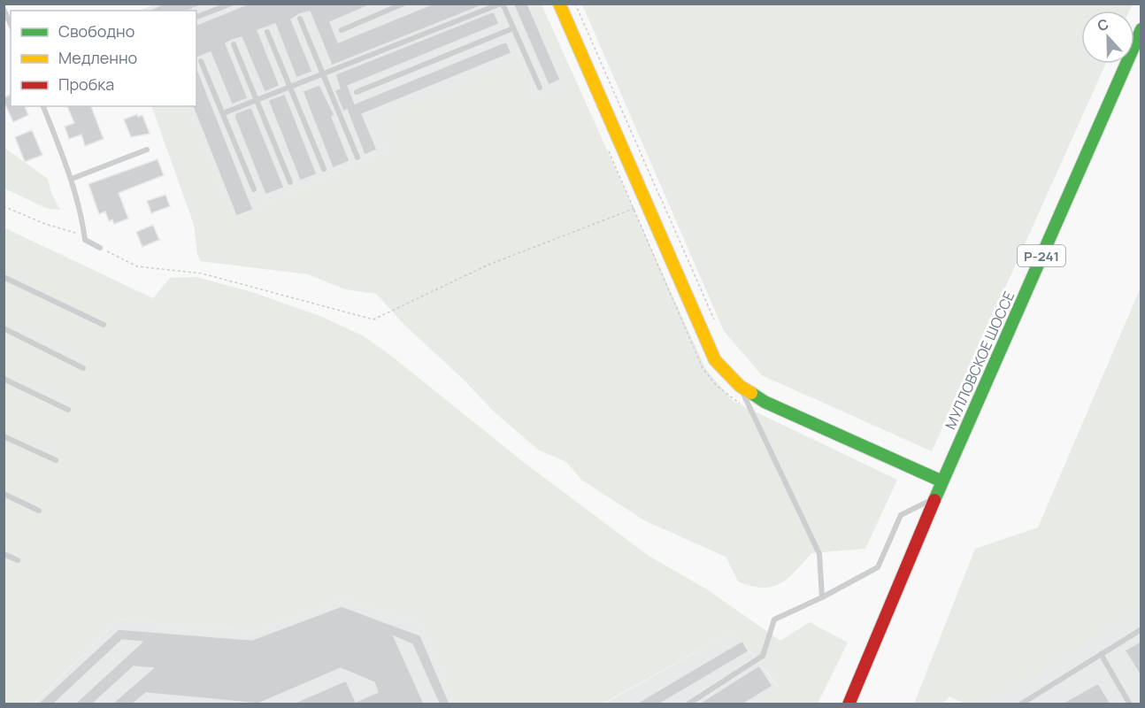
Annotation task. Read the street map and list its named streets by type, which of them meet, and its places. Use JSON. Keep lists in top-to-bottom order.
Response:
{
  "streets": {
    "main road": ["Р-241", "МУЛЛОВСКОЕ ШОССЕ"]
  },
  "legend": ["Свободно", "Медленно", "Пробка"],
  "north": "top"
}
